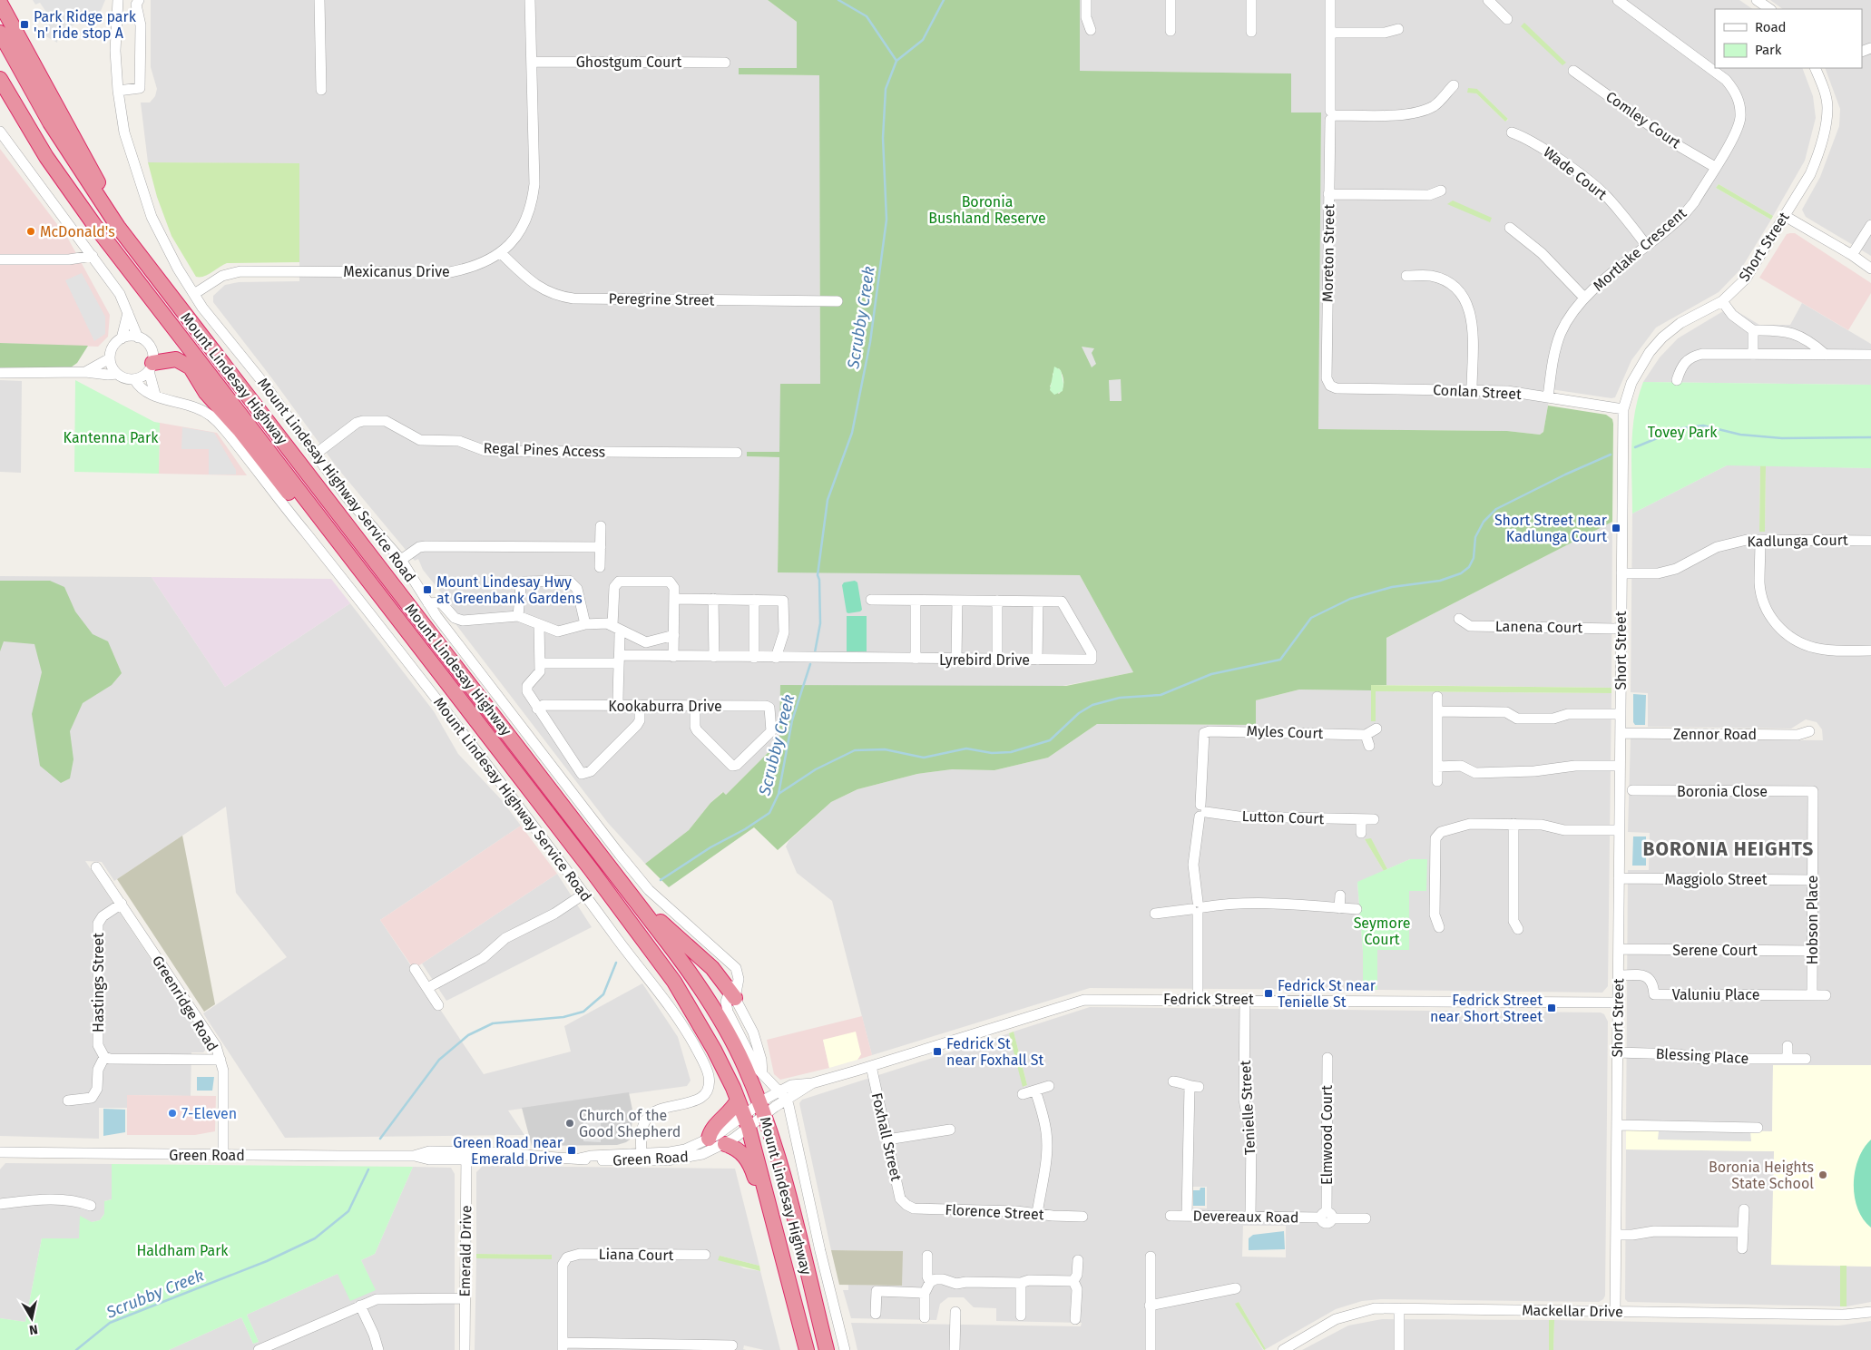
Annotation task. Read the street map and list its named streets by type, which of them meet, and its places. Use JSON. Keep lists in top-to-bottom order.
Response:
{
  "streets": {
    "highway": ["Mount Lindesay Highway"],
    "street": [
      "Ghostgum Court",
      "Comley Court",
      "Wade Court",
      "Short Street",
      "Mortlake Crescent",
      "Moreton Street",
      "Mexicanus Drive",
      "Peregrine Street",
      "Conlan Street",
      "Regal Pines Access",
      "Mount Lindesay Highway Service Road",
      "Kadlunga Court",
      "Lanena Court",
      "Lyrebird Drive",
      "Kookaburra Drive",
      "Myles Court",
      "Zennor Road",
      "Boronia Close",
      "Lutton Court",
      "Maggiolo Street",
      "Hobson Place",
      "Serene Court",
      "Hastings Street",
      "Valuniu Place",
      "Fedrick Street",
      "Greenridge Road",
      "Blessing Place",
      "Tenielle Street",
      "Elmwood Court",
      "Foxhall Street",
      "Green Road",
      "Florence Street",
      "Devereaux Road",
      "Emerald Drive",
      "Liana Court",
      "Mackellar Drive"
    ]
  },
  "crossings": [
    ["Ghostgum Court", "Mexicanus Drive"],
    ["Comley Court", "Mortlake Crescent"],
    ["Wade Court", "Mortlake Crescent"],
    ["Short Street", "Conlan Street"],
    ["Short Street", "Kadlunga Court"],
    ["Short Street", "Lanena Court"],
    ["Short Street", "Zennor Road"],
    ["Short Street", "Maggiolo Street"],
    ["Short Street", "Serene Court"],
    ["Short Street", "Valuniu Place"],
    ["Short Street", "Fedrick Street"],
    ["Short Street", "Blessing Place"],
    ["Short Street", "Mackellar Drive"],
    ["Mortlake Crescent", "Conlan Street"],
    ["Moreton Street", "Conlan Street"],
    ["Mexicanus Drive", "Peregrine Street"],
    ["Mexicanus Drive", "Mount Lindesay Highway Service Road"],
    ["Mount Lindesay Highway", "Fedrick Street"],
    ["Mount Lindesay Highway", "Green Road"],
    ["Regal Pines Access", "Mount Lindesay Highway Service Road"],
    ["Mount Lindesay Highway Service Road", "Fedrick Street"],
    ["Mount Lindesay Highway Service Road", "Green Road"],
    ["Myles Court", "Lutton Court"],
    ["Boronia Close", "Hobson Place"],
    ["Maggiolo Street", "Hobson Place"],
    ["Hobson Place", "Serene Court"],
    ["Hobson Place", "Valuniu Place"],
    ["Hastings Street", "Greenridge Road"],
    ["Fedrick Street", "Tenielle Street"],
    ["Fedrick Street", "Foxhall Street"],
    ["Fedrick Street", "Green Road"],
    ["Greenridge Road", "Green Road"],
    ["Tenielle Street", "Devereaux Road"],
    ["Elmwood Court", "Devereaux Road"],
    ["Foxhall Street", "Florence Street"],
    ["Green Road", "Emerald Drive"]
  ],
  "districts": ["BORONIA HEIGHTS"],
  "water": ["Scrubby Creek"],
  "parks": [
    "Boronia Bushland Reserve",
    "Tovey Park",
    "Kantenna Park",
    "Seymore Court",
    "Haldham Park"
  ],
  "places": {
    "transit": [
      "Park Ridge park 'n' ride stop A",
      "Short Street near Kadlunga Court",
      "Mount Lindesay Hwy at Greenbank Gardens",
      "Fedrick St near Tenielle St",
      "Fedrick Street near Short Street",
      "Fedrick St near Foxhall St",
      "Green Road near Emerald Drive"
    ],
    "other": [
      "McDonald's",
      "7-Eleven",
      "Church of the Good Shepherd",
      "Boronia Heights State School"
    ]
  },
  "legend": ["Road", "Park"],
  "north": "bottom"
}
